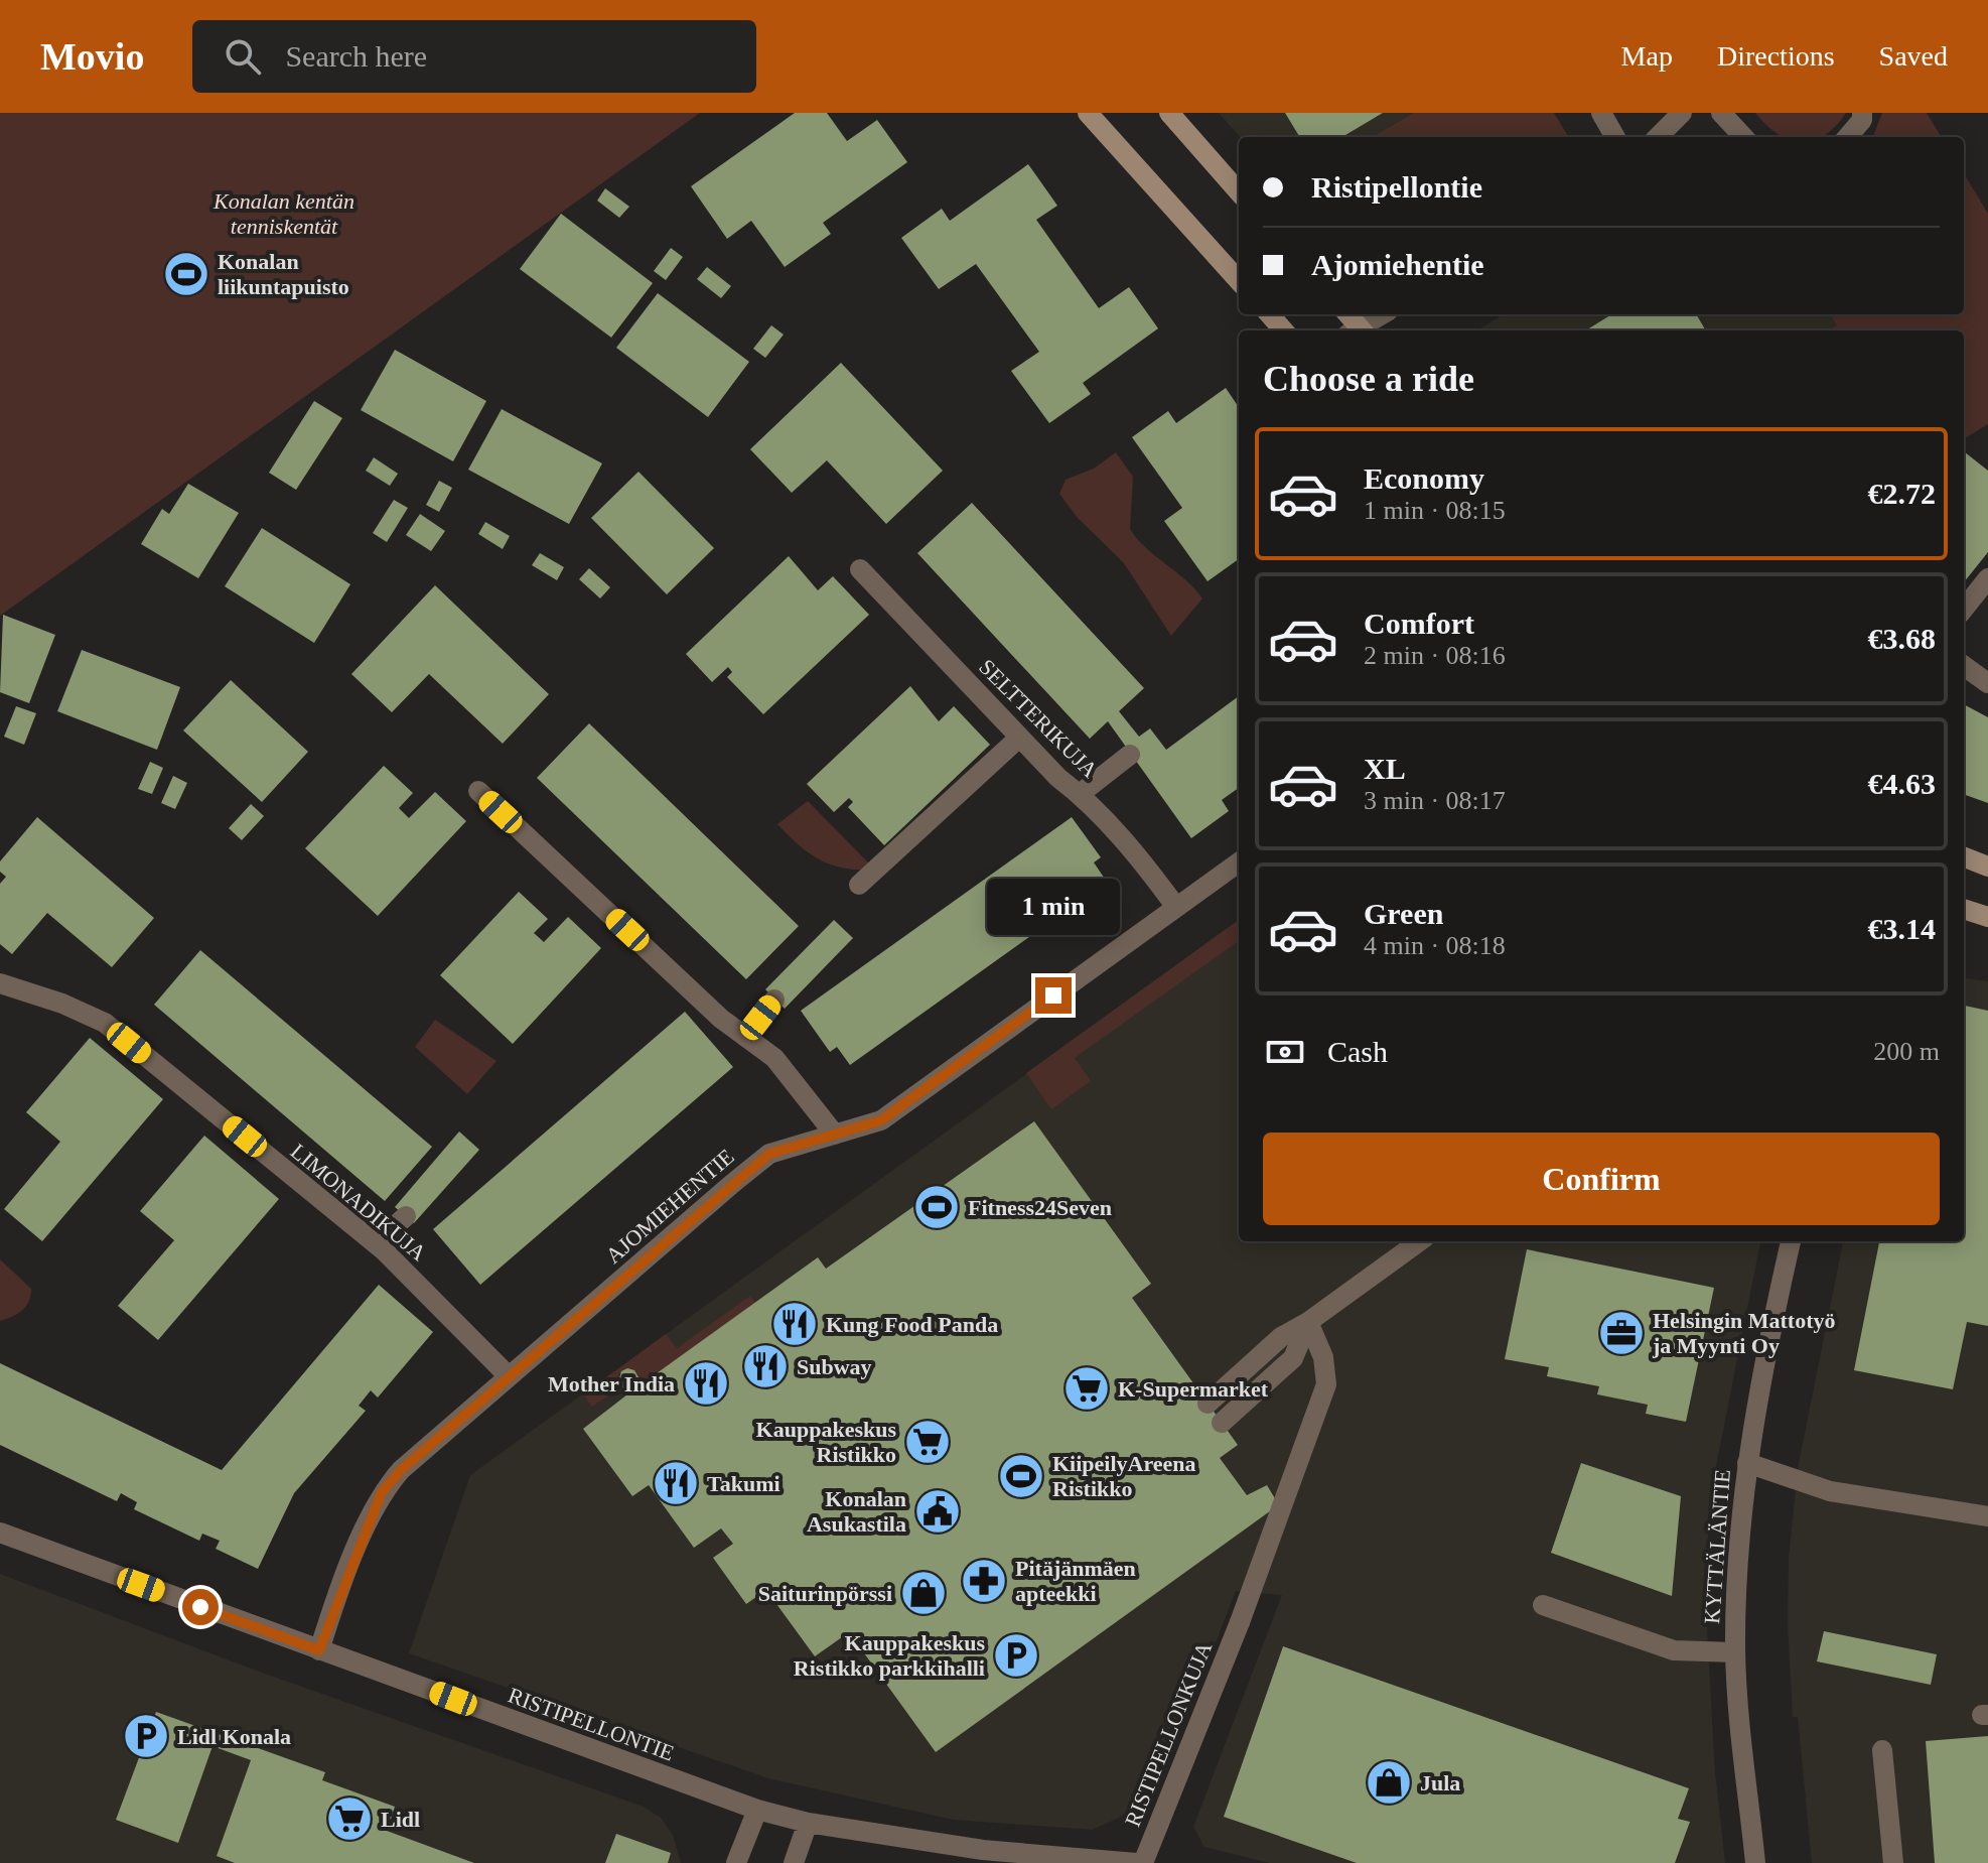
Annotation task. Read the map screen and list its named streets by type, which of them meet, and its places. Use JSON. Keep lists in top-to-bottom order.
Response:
{
  "streets": {
    "street": [
      "SELTTERIKUJA",
      "LIMONADIKUJA",
      "AJOMIEHENTIE",
      "KYTTÄLÄNTIE",
      "RISTIPELLONTIE",
      "RISTIPELLONKUJA"
    ]
  },
  "crossings": [
    ["SELTTERIKUJA", "AJOMIEHENTIE"],
    ["LIMONADIKUJA", "AJOMIEHENTIE"],
    ["AJOMIEHENTIE", "RISTIPELLONTIE"]
  ],
  "parks": ["Konalan kentän tenniskentät"],
  "places": {
    "sports": ["Konalan liikuntapuisto", "Fitness24Seven", "KiipeilyAreena Ristikko"],
    "restaurant": [
      "Kung Food Panda",
      "Subway",
      "Mother India",
      "Takumi"
    ],
    "office": ["Helsingin Mattotyö ja Myynti Oy"],
    "supermarket": ["K-Supermarket", "Kauppakeskus Ristikko", "Lidl"],
    "public building": ["Konalan Asukastila"],
    "pharmacy": ["Pitäjänmäen apteekki"],
    "shop": ["Saiturinpörssi", "Jula"],
    "parking": ["Kauppakeskus Ristikko parkkihalli", "Lidl Konala"]
  },
  "page": {
    "header": "Movio",
    "search": "Search here",
    "nav": ["Map", "Directions", "Saved"],
    "banner": ["Ristipellontie", "Ajomiehentie"],
    "heading": "Choose a ride",
    "list": [
      {
        "name": "Economy",
        "note": "1 min · 08:15",
        "value": "€2.72"
      },
      {
        "name": "Comfort",
        "note": "2 min · 08:16",
        "value": "€3.68"
      },
      {
        "name": "XL",
        "note": "3 min · 08:17",
        "value": "€4.63"
      },
      {
        "name": "Green",
        "note": "4 min · 08:18",
        "value": "€3.14"
      }
    ],
    "bubble": "1 min",
    "pay": ["Cash", "200 m"],
    "buttons": "Confirm"
  }
}
